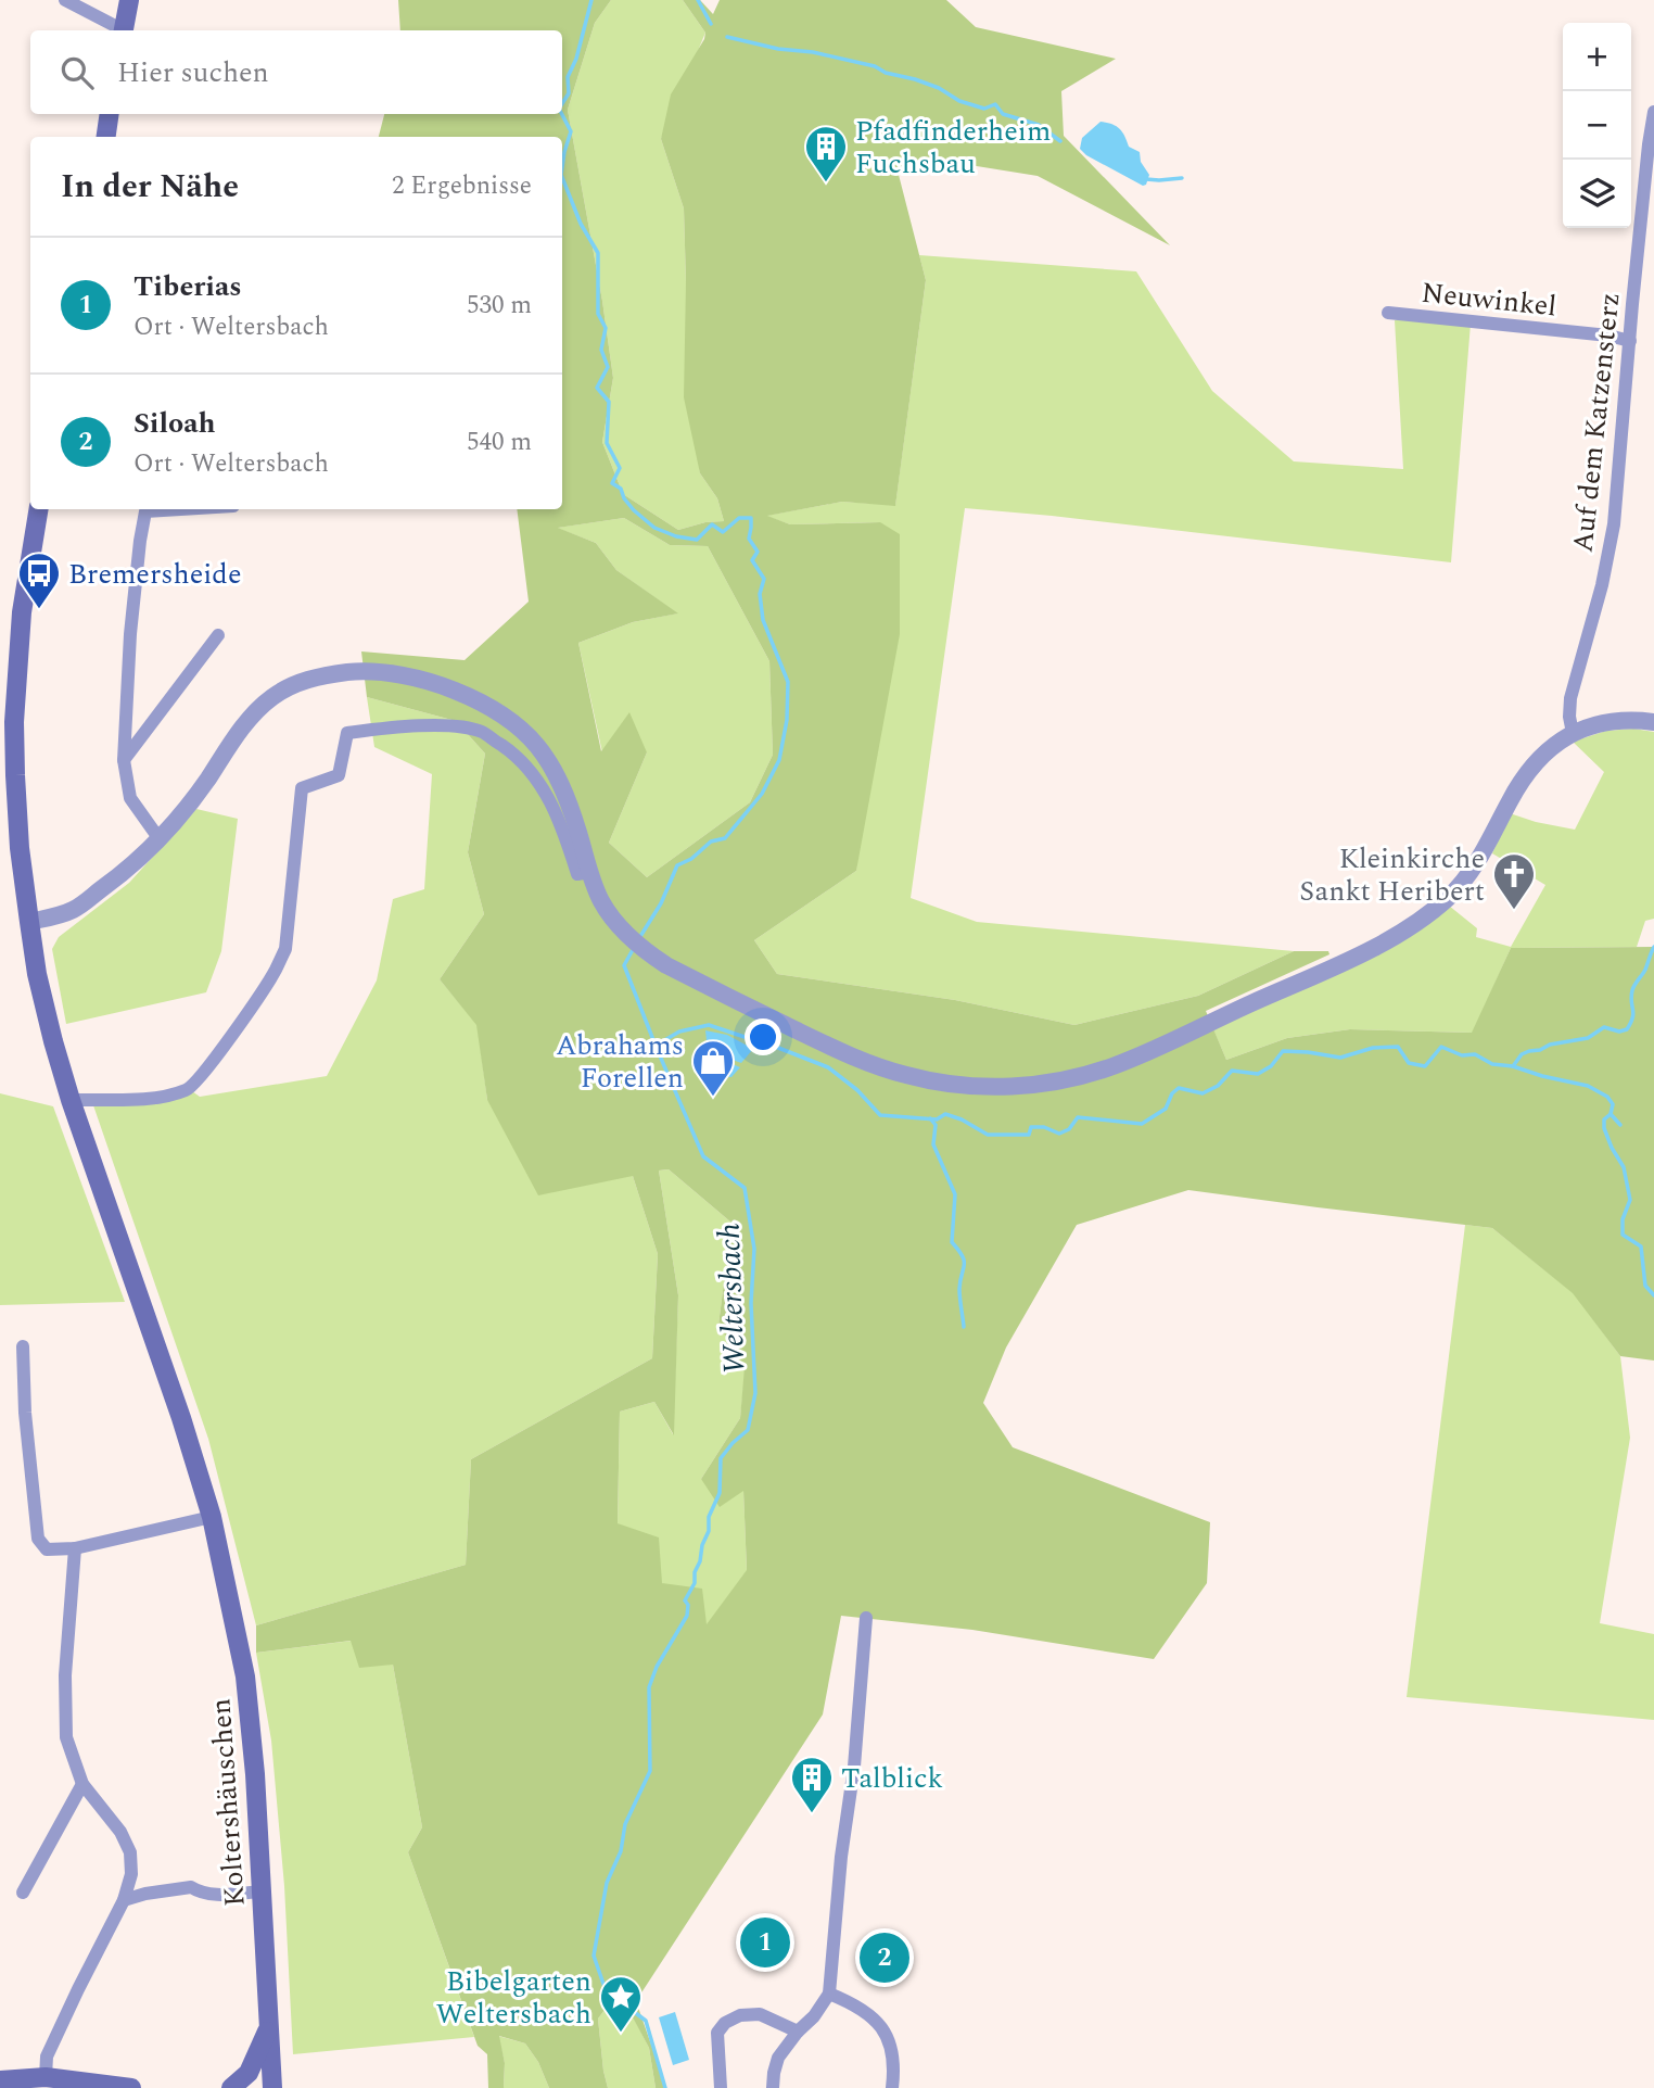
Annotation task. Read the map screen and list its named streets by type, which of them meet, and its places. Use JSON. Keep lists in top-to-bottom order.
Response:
{
  "streets": {
    "main road": ["Koltershäuschen"],
    "street": ["Neuwinkel", "Auf dem Katzensterz"]
  },
  "crossings": [
    ["Neuwinkel", "Auf dem Katzensterz"]
  ],
  "water": ["Weltersbach"],
  "places": {
    "building": ["Pfadfinderheim Fuchsbau", "Talblick"],
    "bus stop": ["Bremersheide"],
    "church": ["Kleinkirche Sankt Heribert"],
    "shop": ["Abrahams Forellen"],
    "place": ["Bibelgarten Weltersbach"]
  },
  "page": {
    "map_buttons": ["+", "−"],
    "search": "Hier suchen",
    "heading": ["In der Nähe", "2 Ergebnisse"],
    "list": [
      {
        "mark": "1",
        "name": "Tiberias",
        "note": "Ort · Weltersbach",
        "value": "530 m"
      },
      {
        "mark": "2",
        "name": "Siloah",
        "note": "Ort · Weltersbach",
        "value": "540 m"
      }
    ],
    "pins": ["1", "2"]
  }
}
